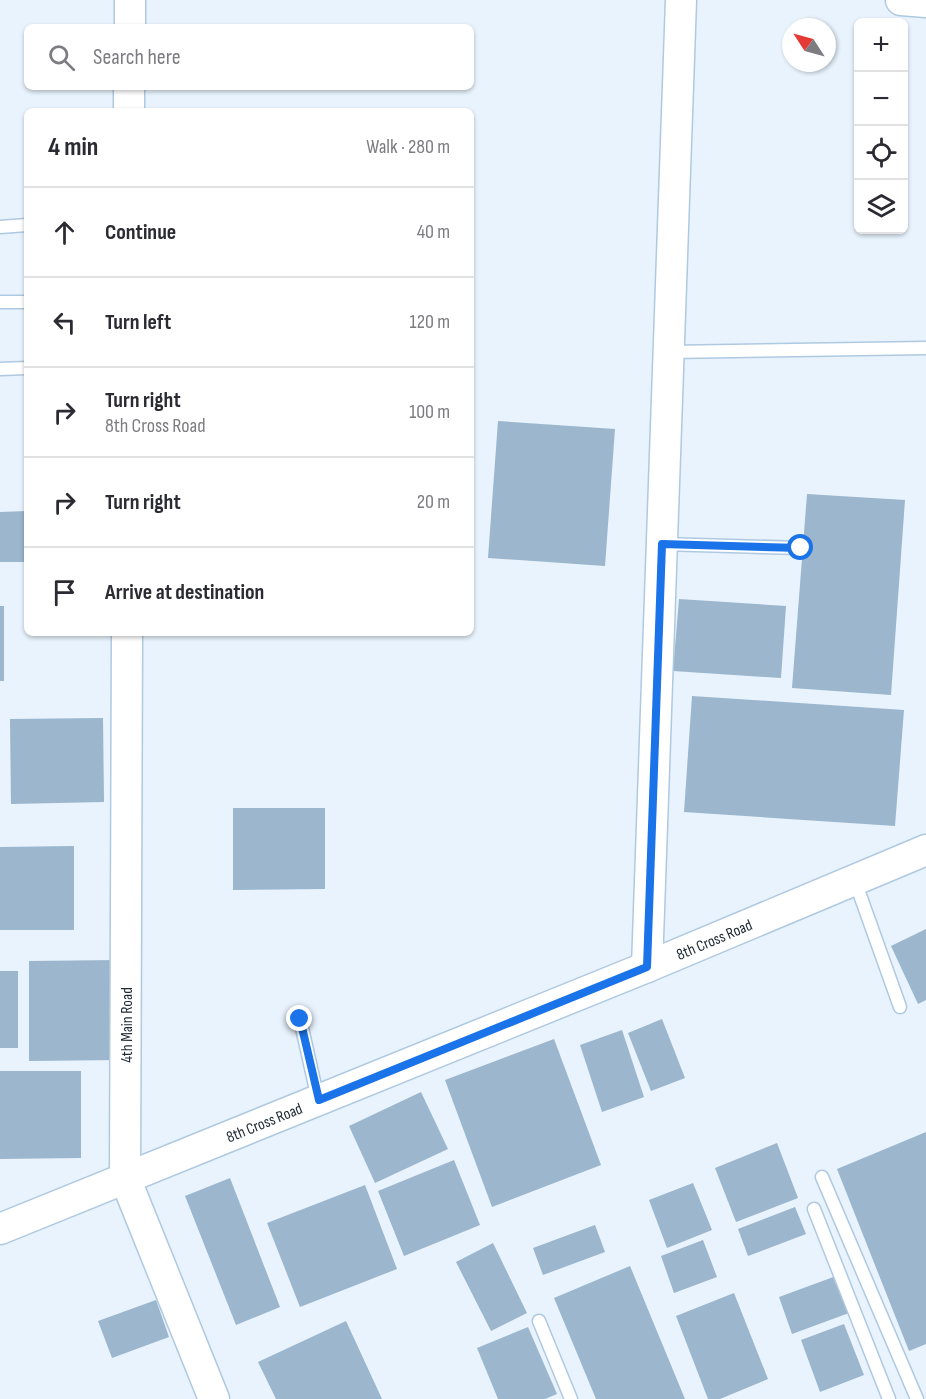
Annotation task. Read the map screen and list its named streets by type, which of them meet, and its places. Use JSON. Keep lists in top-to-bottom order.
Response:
{
  "streets": {
    "street": ["8th Cross Road", "4th Main Road"]
  },
  "crossings": [
    ["8th Cross Road", "4th Main Road"]
  ],
  "north": "top left",
  "page": {
    "map_buttons": ["+", "−"],
    "search": "Search here",
    "heading": ["4 min", "Walk · 280 m"],
    "list": [
      ["Continue", "40 m"],
      ["Turn left", "120 m"],
      ["Turn right", "8th Cross Road", "100 m"],
      ["Turn right", "20 m"],
      "Arrive at destination"
    ]
  }
}
